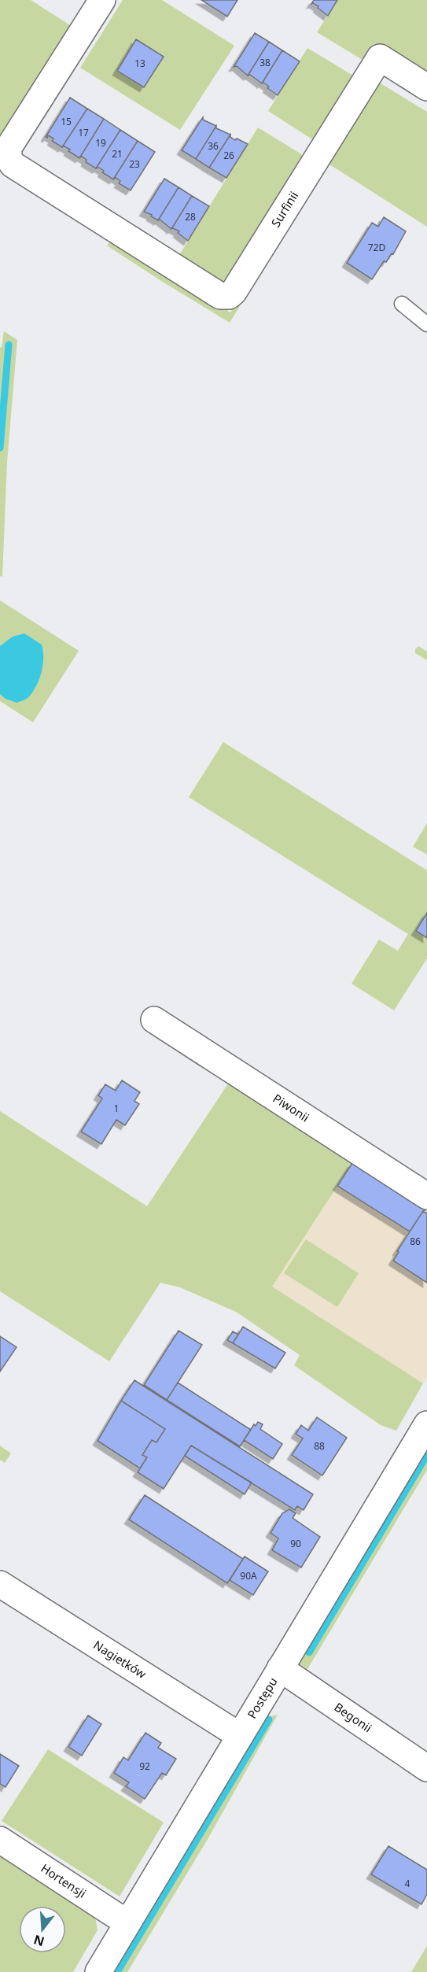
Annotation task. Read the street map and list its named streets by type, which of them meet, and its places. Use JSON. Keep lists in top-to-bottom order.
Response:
{
  "streets": {
    "street": [
      "Surfinii",
      "Piwonii",
      "Nagietków",
      "Postępu",
      "Begonii",
      "Hortensji"
    ]
  },
  "crossings": [
    ["Nagietków", "Postępu"],
    ["Postępu", "Begonii"],
    ["Postępu", "Hortensji"]
  ],
  "house_numbers": [
    "38",
    "13",
    "15",
    "17",
    "19",
    "36",
    "21",
    "26",
    "23",
    "28",
    "72D",
    "1",
    "86",
    "88",
    "90",
    "90A",
    "92",
    "4"
  ],
  "north": "bottom"
}
